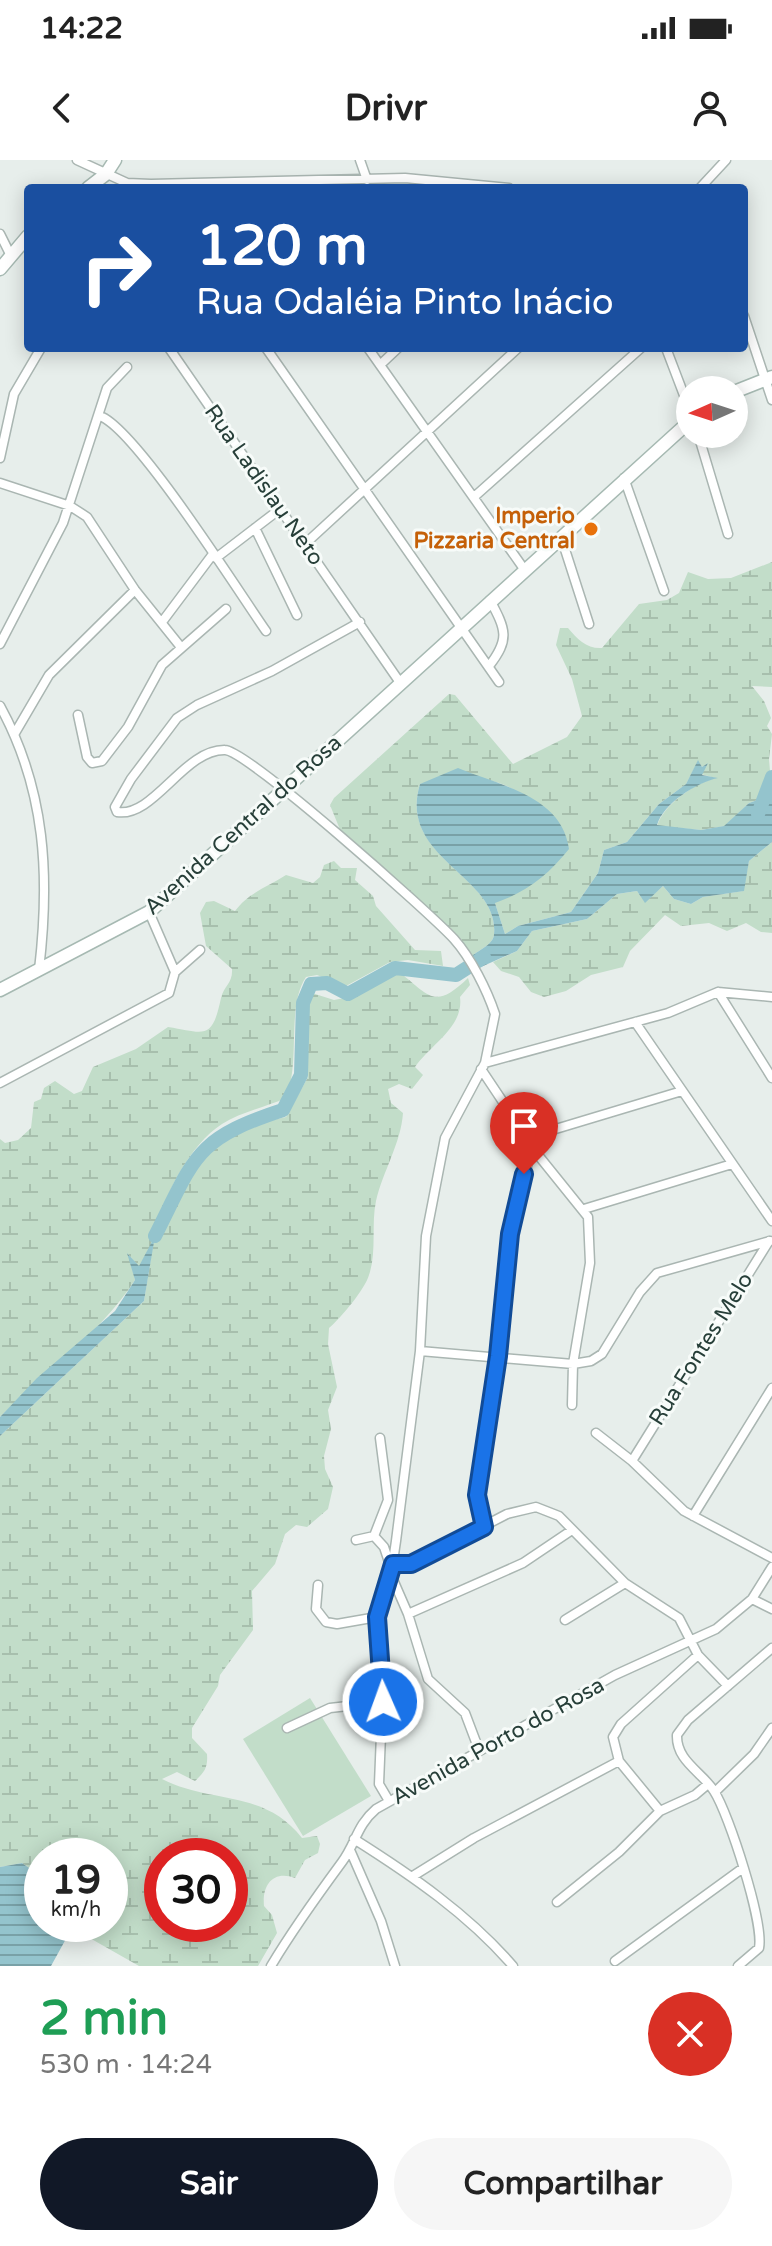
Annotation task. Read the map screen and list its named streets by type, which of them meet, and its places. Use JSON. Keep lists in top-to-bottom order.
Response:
{
  "streets": {
    "street": [
      "Rua Ladislau Neto",
      "Avenida Central do Rosa",
      "Rua Fontes Melo",
      "Avenida Porto do Rosa"
    ]
  },
  "crossings": [
    ["Rua Ladislau Neto", "Avenida Central do Rosa"]
  ],
  "places": ["Imperio Pizzaria Central"],
  "north": "left",
  "page": {
    "status": "14:22",
    "header": "Drivr",
    "turn": ["120 m", "Rua Odaléia Pinto Inácio"],
    "speed": "19 km/h",
    "limit": "30",
    "heading": ["2 min", "530 m · 14:24"],
    "buttons": ["Sair", "Compartilhar"]
  }
}
